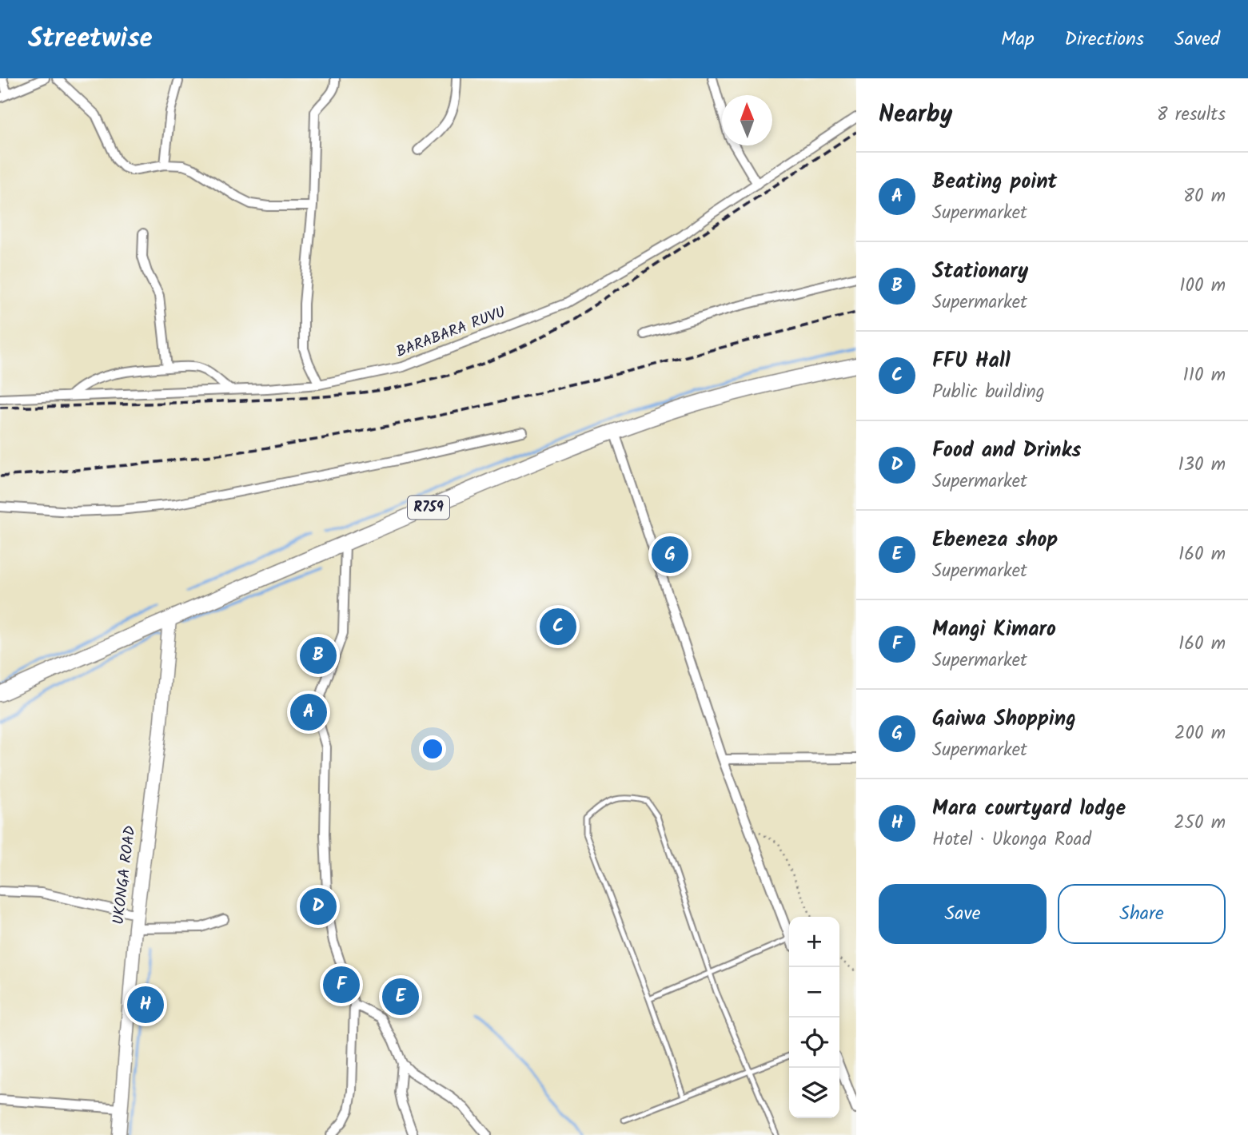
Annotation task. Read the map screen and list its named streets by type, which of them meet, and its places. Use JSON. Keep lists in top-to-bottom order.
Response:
{
  "streets": {
    "main road": ["R759"],
    "street": ["BARABARA RUVU", "UKONGA ROAD"]
  },
  "crossings": [
    ["R759", "UKONGA ROAD"]
  ],
  "north": "top",
  "page": {
    "header": "Streetwise",
    "nav": ["Map", "Directions", "Saved"],
    "heading": ["Nearby", "8 results"],
    "list": [
      {
        "mark": "A",
        "name": "Beating point",
        "note": "Supermarket",
        "value": "80 m"
      },
      {
        "mark": "B",
        "name": "Stationary",
        "note": "Supermarket",
        "value": "100 m"
      },
      {
        "mark": "C",
        "name": "FFU Hall",
        "note": "Public building",
        "value": "110 m"
      },
      {
        "mark": "D",
        "name": "Food and Drinks",
        "note": "Supermarket",
        "value": "130 m"
      },
      {
        "mark": "E",
        "name": "Ebeneza shop",
        "note": "Supermarket",
        "value": "160 m"
      },
      {
        "mark": "F",
        "name": "Mangi Kimaro",
        "note": "Supermarket",
        "value": "160 m"
      },
      {
        "mark": "G",
        "name": "Gaiwa Shopping",
        "note": "Supermarket",
        "value": "200 m"
      },
      {
        "mark": "H",
        "name": "Mara courtyard lodge",
        "note": "Hotel · Ukonga Road",
        "value": "250 m"
      }
    ],
    "pins": [
      "G",
      "C",
      "B",
      "A",
      "D",
      "F",
      "E",
      "H"
    ],
    "buttons": ["Save", "Share"],
    "map_buttons": ["+", "−"]
  }
}
